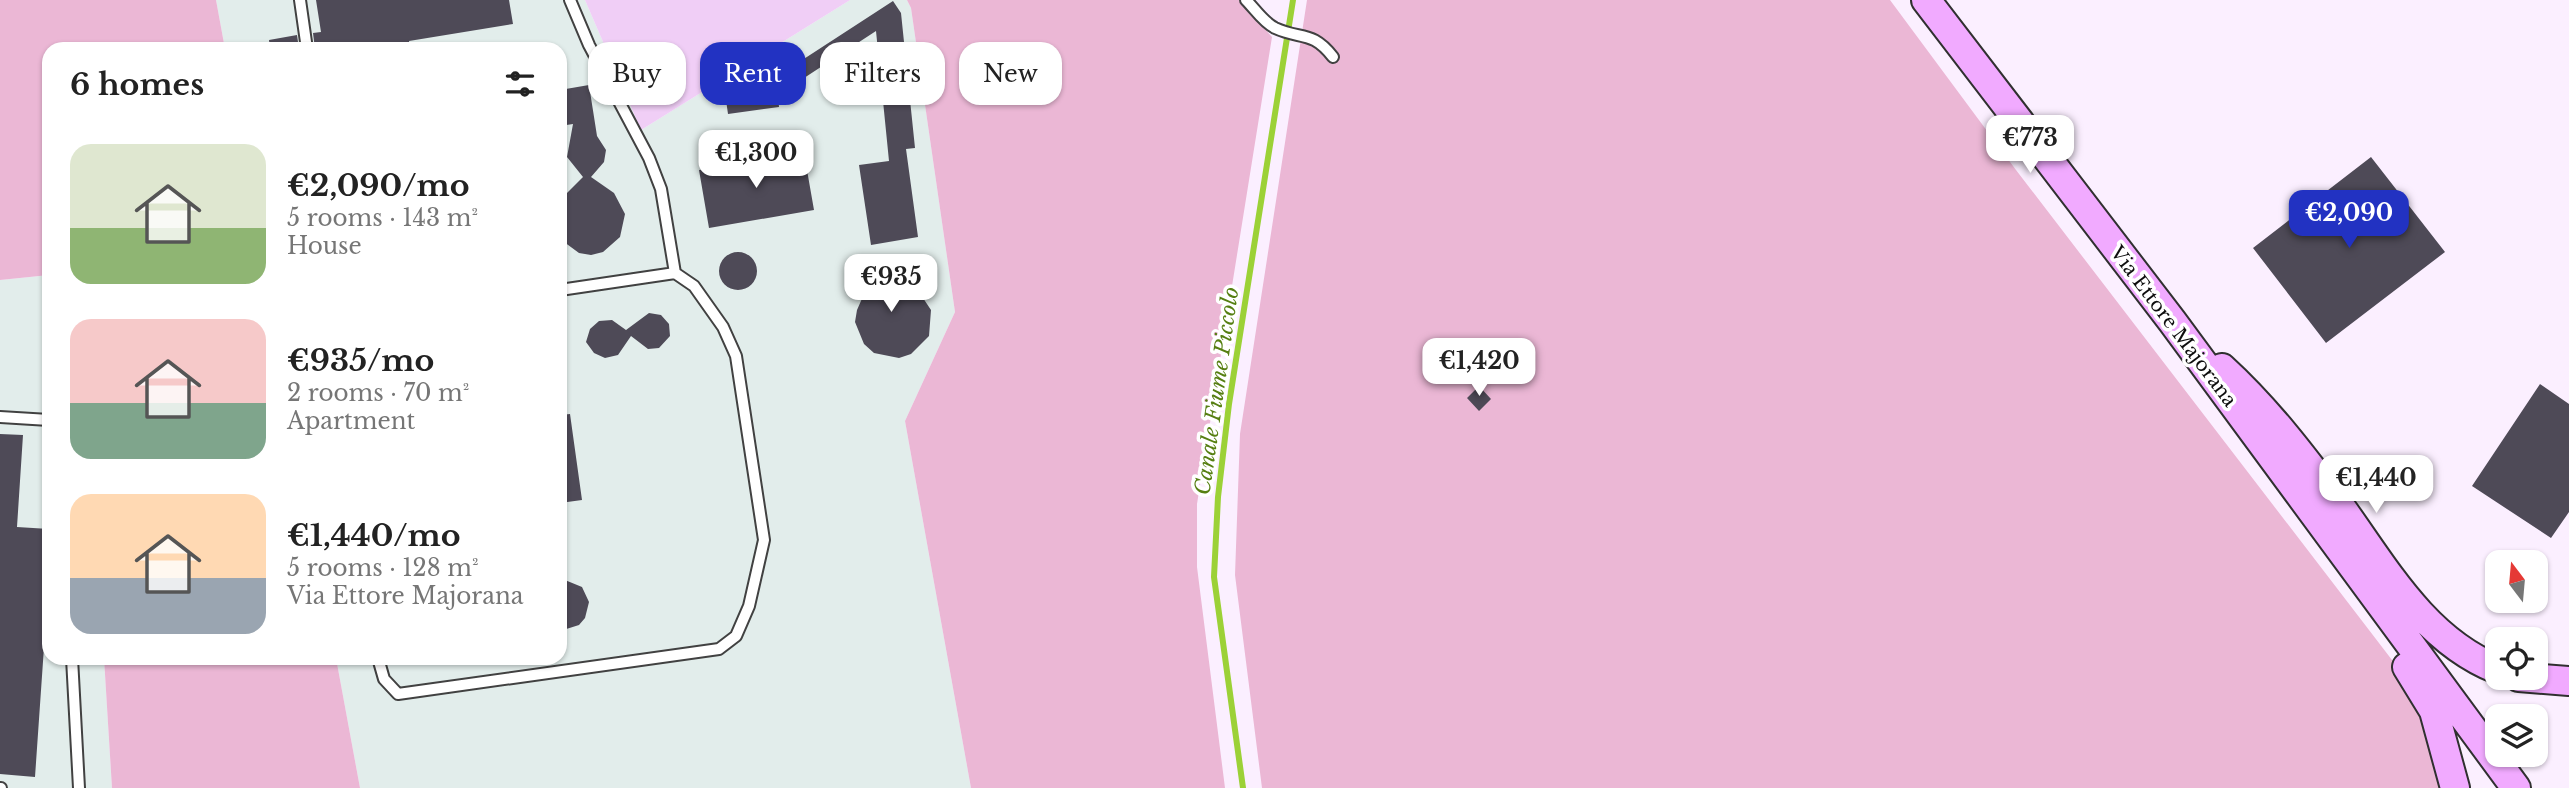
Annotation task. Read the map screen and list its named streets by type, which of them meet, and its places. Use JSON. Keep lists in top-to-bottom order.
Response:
{
  "streets": {
    "main road": ["Via Ettore Majorana"]
  },
  "water": ["Canale Fiume Piccolo"],
  "north": "top",
  "page": {
    "chip": [
      "Buy",
      "Rent",
      "Filters",
      "New"
    ],
    "heading": "6 homes",
    "price": [
      "€773",
      "€1,300",
      "€2,090",
      "€935",
      "€1,420",
      "€1,440"
    ],
    "list": [
      {
        "name": "€2,090/mo",
        "note": "5 rooms · 143 m² · House"
      },
      {
        "name": "€935/mo",
        "note": "2 rooms · 70 m² · Apartment"
      },
      {
        "name": "€1,440/mo",
        "note": "5 rooms · 128 m² · Via Ettore Majorana"
      }
    ]
  }
}
